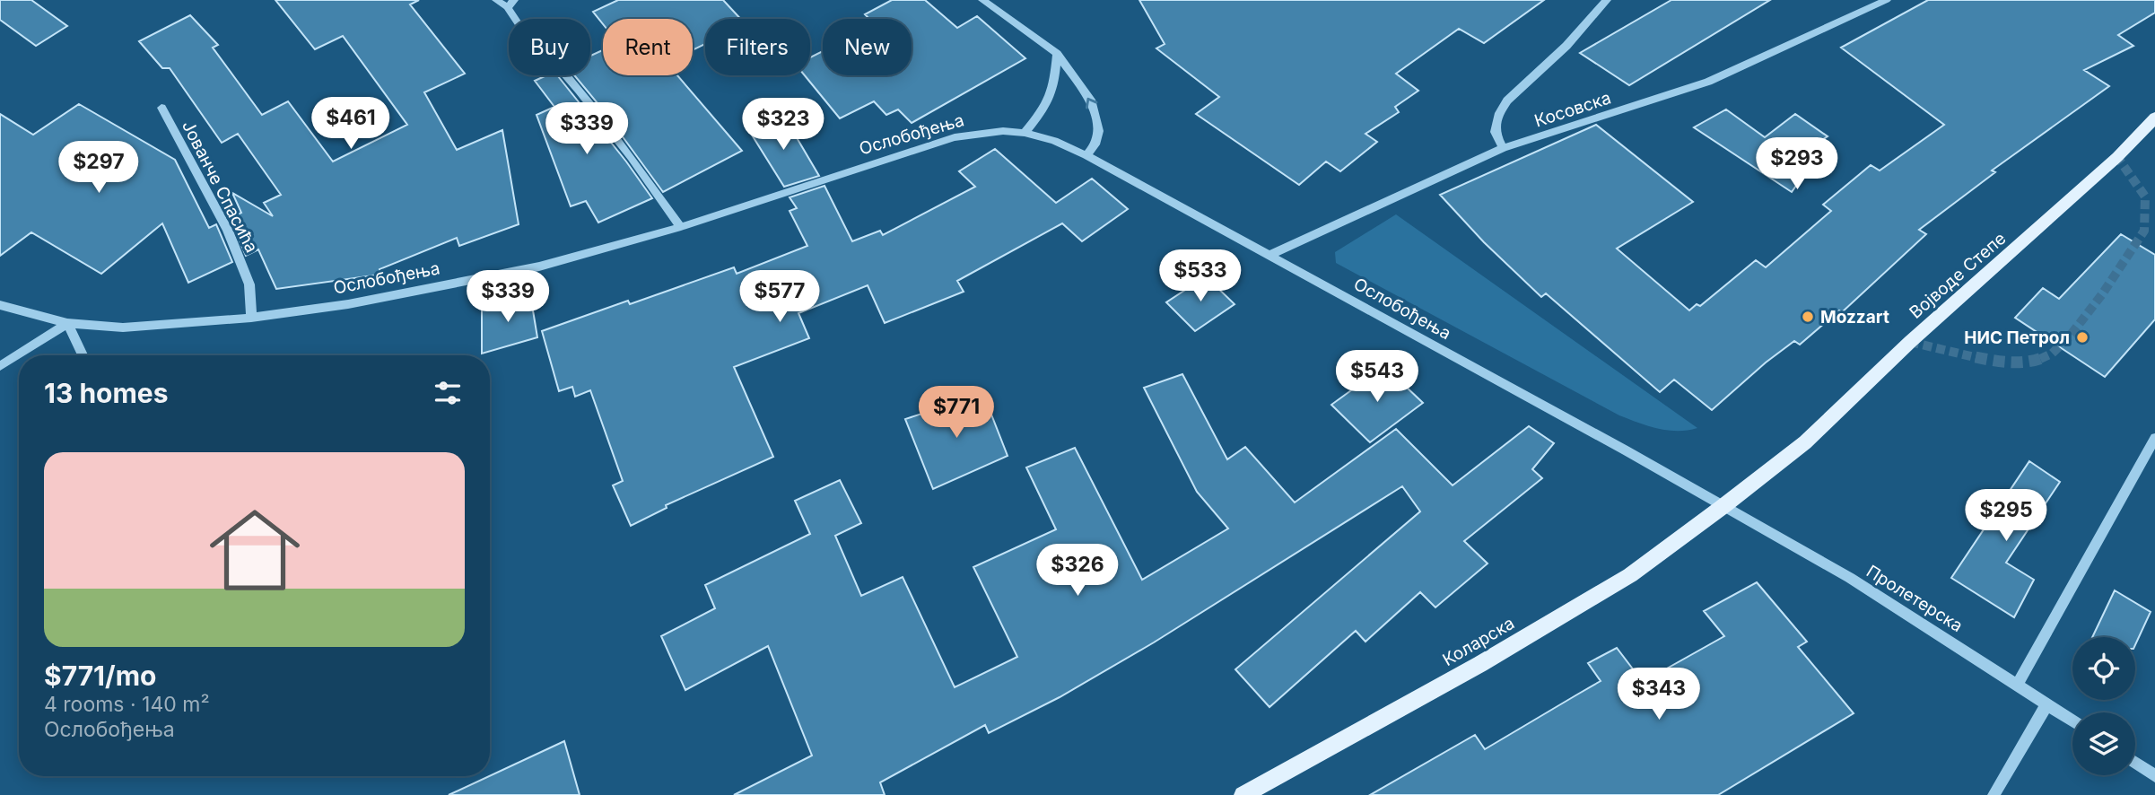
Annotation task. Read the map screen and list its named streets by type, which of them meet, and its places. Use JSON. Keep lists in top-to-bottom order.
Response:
{
  "streets": {
    "main road": ["Војводе Степе", "Коларска"],
    "street": [
      "Косовска",
      "Ослобођења",
      "Јованче Спасића",
      "Пролетерска"
    ]
  },
  "crossings": [
    ["Косовска", "Ослобођења"],
    ["Ослобођења", "Јованче Спасића"],
    ["Ослобођења", "Војводе Степе"],
    ["Ослобођења", "Пролетерска"],
    ["Ослобођења", "Коларска"],
    ["Војводе Степе", "Пролетерска"],
    ["Војводе Степе", "Коларска"],
    ["Пролетерска", "Коларска"]
  ],
  "places": ["Mozzart", "НИС Петрол"],
  "page": {
    "chip": [
      "Buy",
      "Rent",
      "Filters",
      "New"
    ],
    "price": [
      "$461",
      "$323",
      "$339",
      "$293",
      "$297",
      "$533",
      "$339",
      "$577",
      "$543",
      "$771",
      "$295",
      "$326",
      "$343"
    ],
    "heading": "13 homes",
    "list": [
      {
        "name": "$771/mo",
        "note": "4 rooms · 140 m² · Ослобођења"
      }
    ]
  }
}
